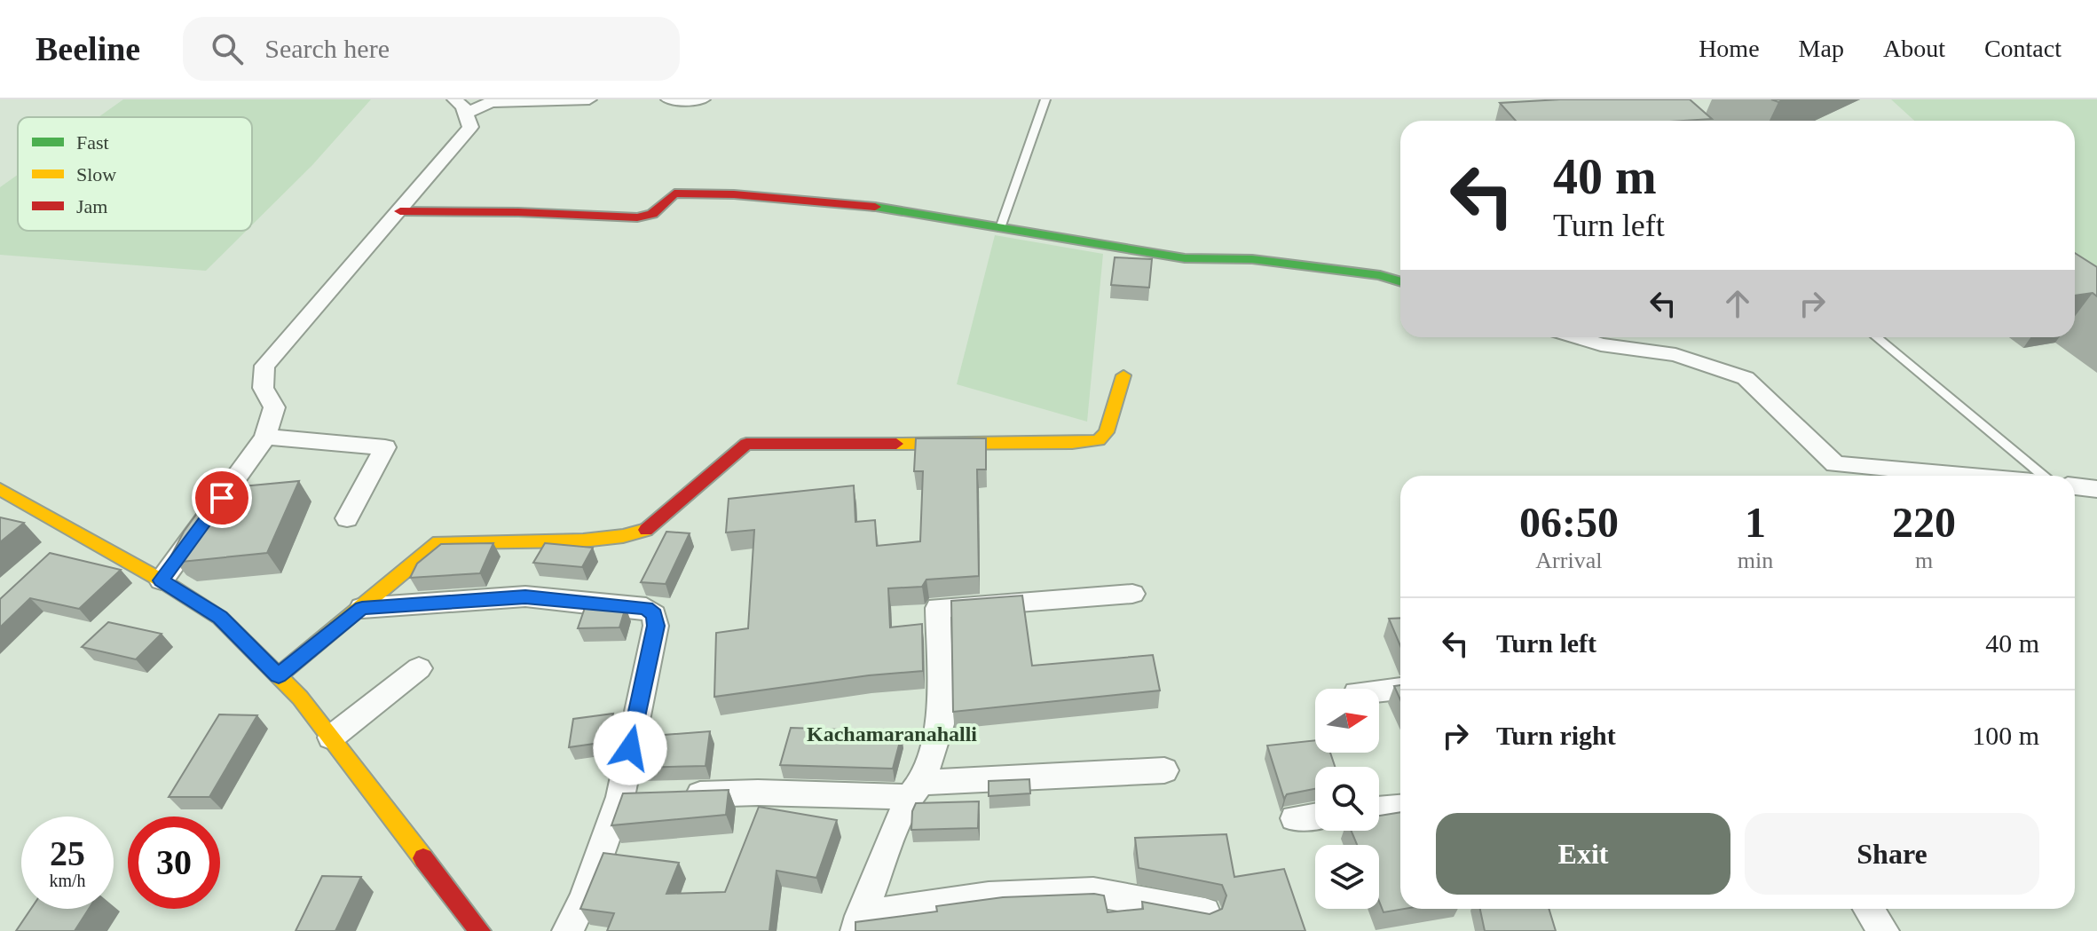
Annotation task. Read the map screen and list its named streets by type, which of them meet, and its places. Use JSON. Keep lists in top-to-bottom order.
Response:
{
  "districts": ["Kachamaranahalli"],
  "legend": ["Fast", "Slow", "Jam"],
  "north": "right",
  "page": {
    "header": "Beeline",
    "search": "Search here",
    "nav": [
      "Home",
      "Map",
      "About",
      "Contact"
    ],
    "turn": ["40 m", "Turn left"],
    "eta": [
      "06:50",
      "Arrival",
      "1",
      "min",
      "220",
      "m"
    ],
    "list": [
      {
        "name": "Turn left",
        "value": "40 m"
      },
      {
        "name": "Turn right",
        "value": "100 m"
      }
    ],
    "buttons": ["Exit", "Share"],
    "speed": "25 km/h",
    "limit": "30"
  }
}
